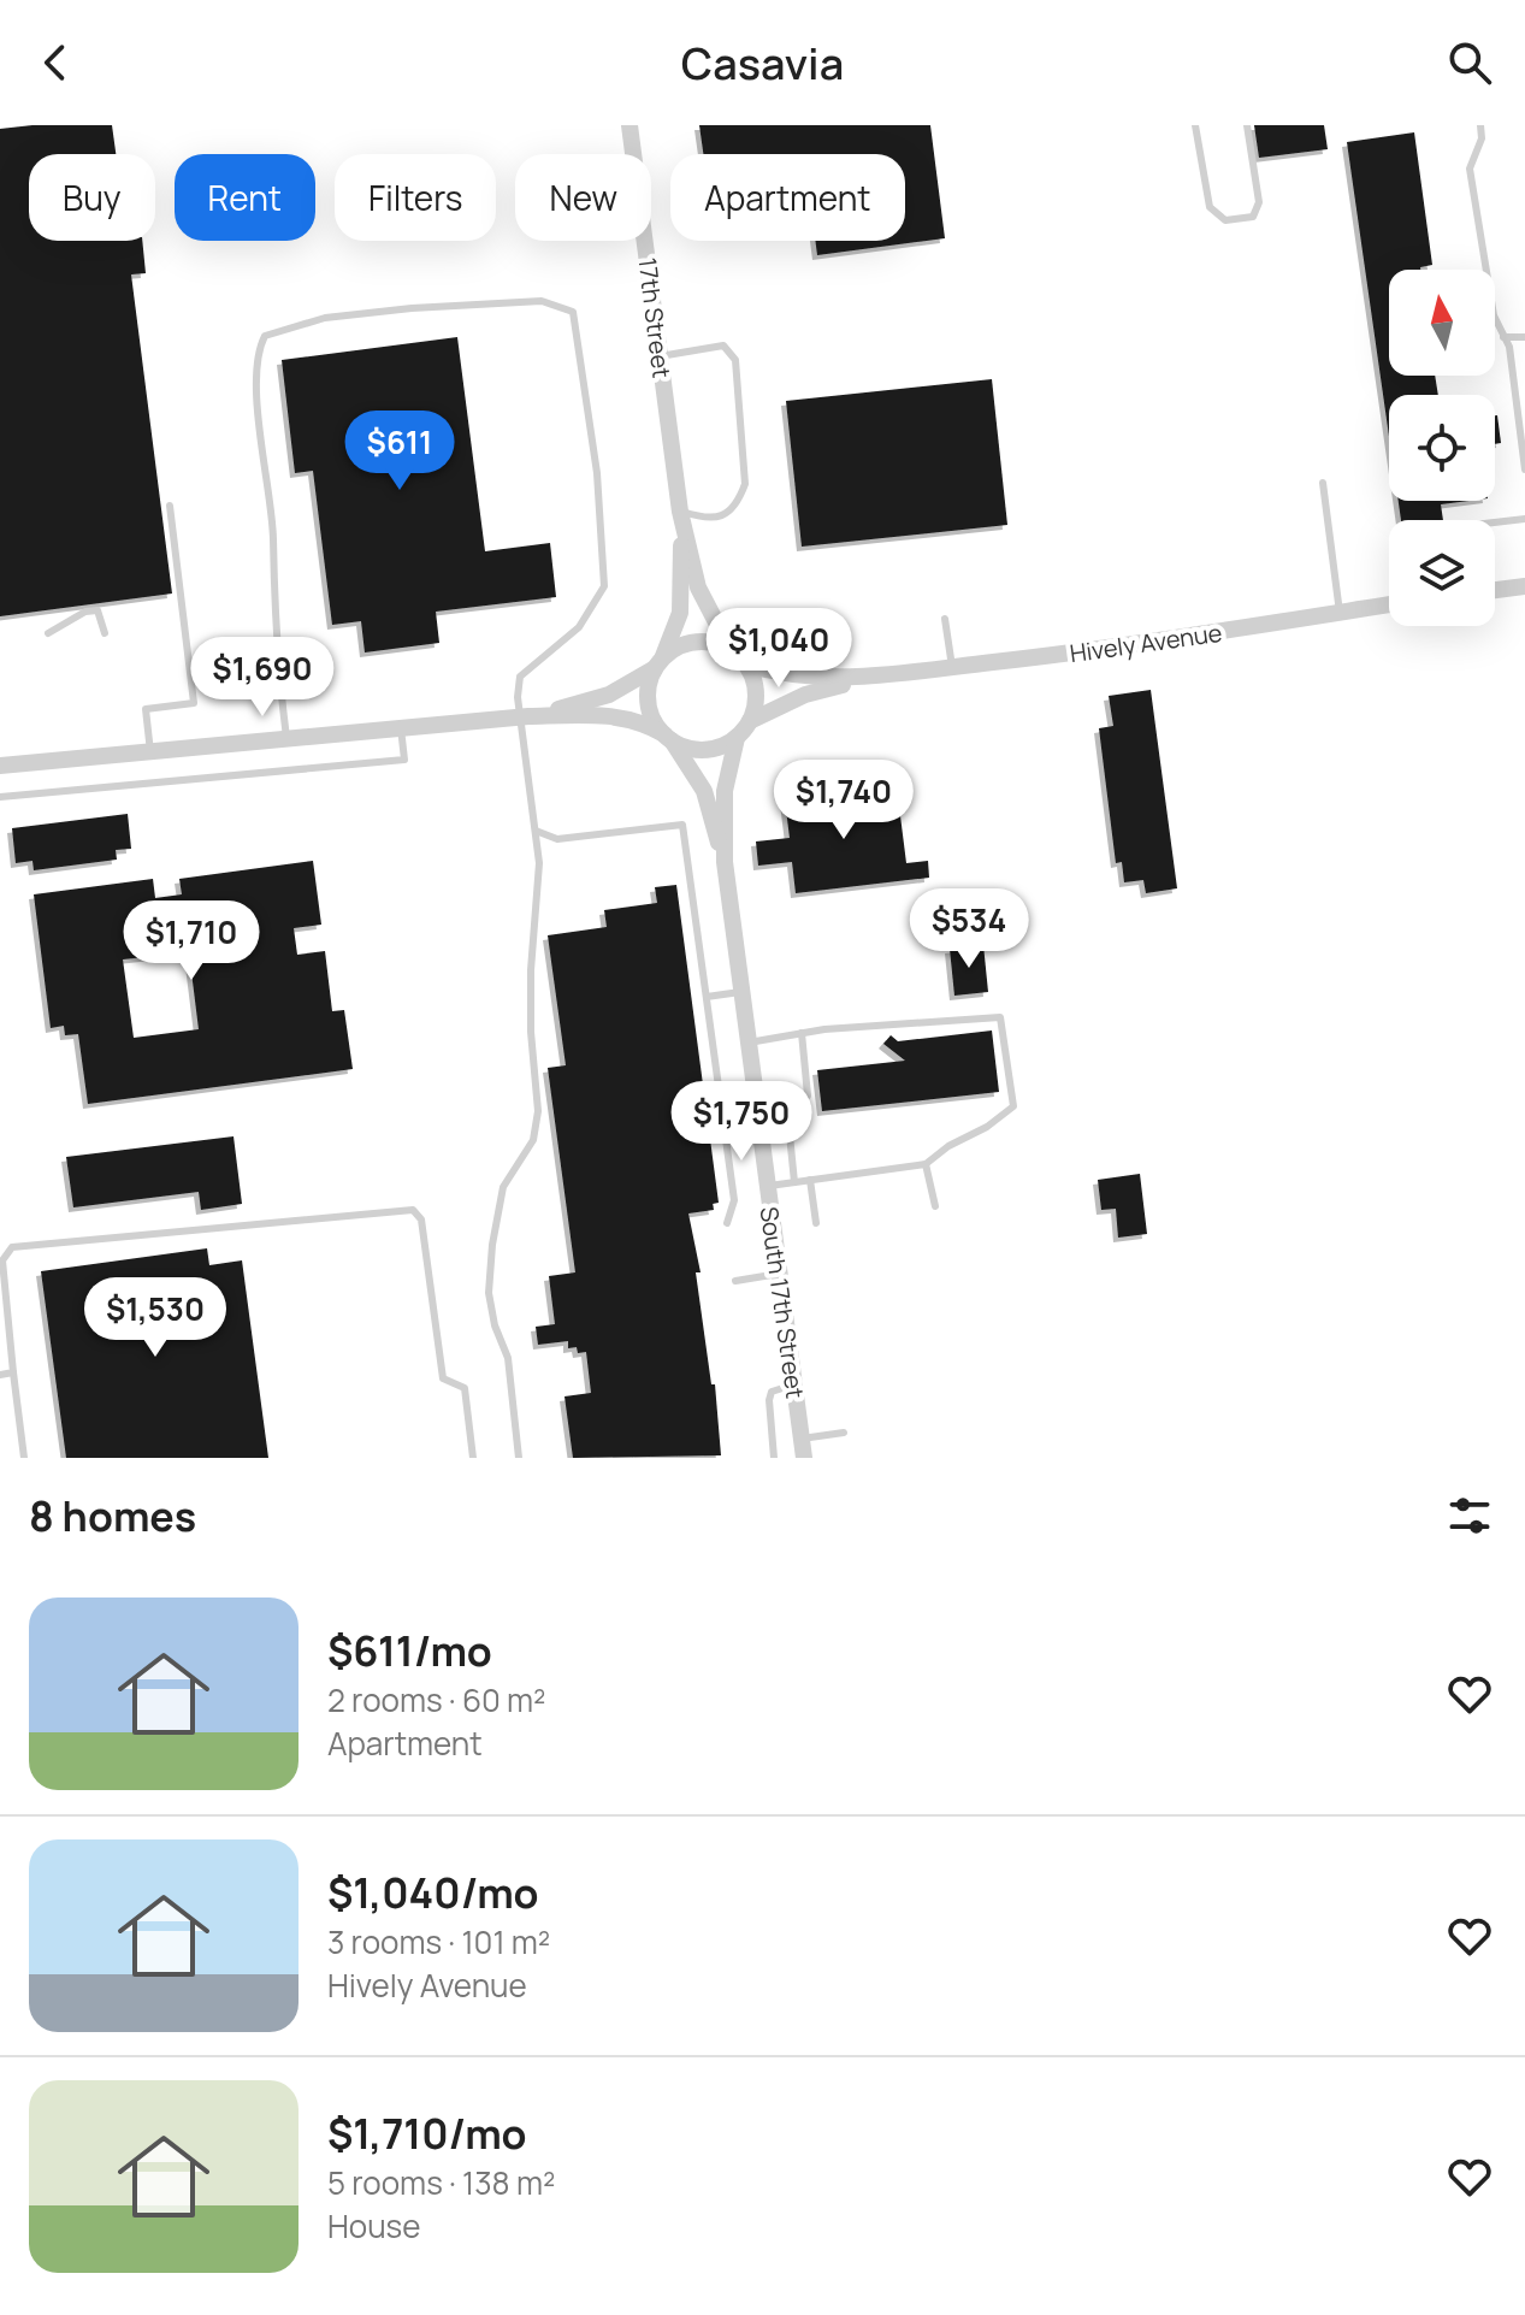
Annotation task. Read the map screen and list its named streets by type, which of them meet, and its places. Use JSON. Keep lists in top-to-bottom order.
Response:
{
  "streets": {
    "street": ["17th Street", "Hively Avenue", "South 17th Street"]
  },
  "crossings": [
    ["17th Street", "Hively Avenue"]
  ],
  "north": "top",
  "page": {
    "header": "Casavia",
    "chip": [
      "Buy",
      "Rent",
      "Filters",
      "New",
      "Apartment"
    ],
    "price": [
      "$611",
      "$1,040",
      "$1,690",
      "$1,740",
      "$534",
      "$1,710",
      "$1,750",
      "$1,530"
    ],
    "heading": "8 homes",
    "list": [
      {
        "name": "$611/mo",
        "note": "2 rooms · 60 m² · Apartment"
      },
      {
        "name": "$1,040/mo",
        "note": "3 rooms · 101 m² · Hively Avenue"
      },
      {
        "name": "$1,710/mo",
        "note": "5 rooms · 138 m² · House"
      }
    ]
  }
}
